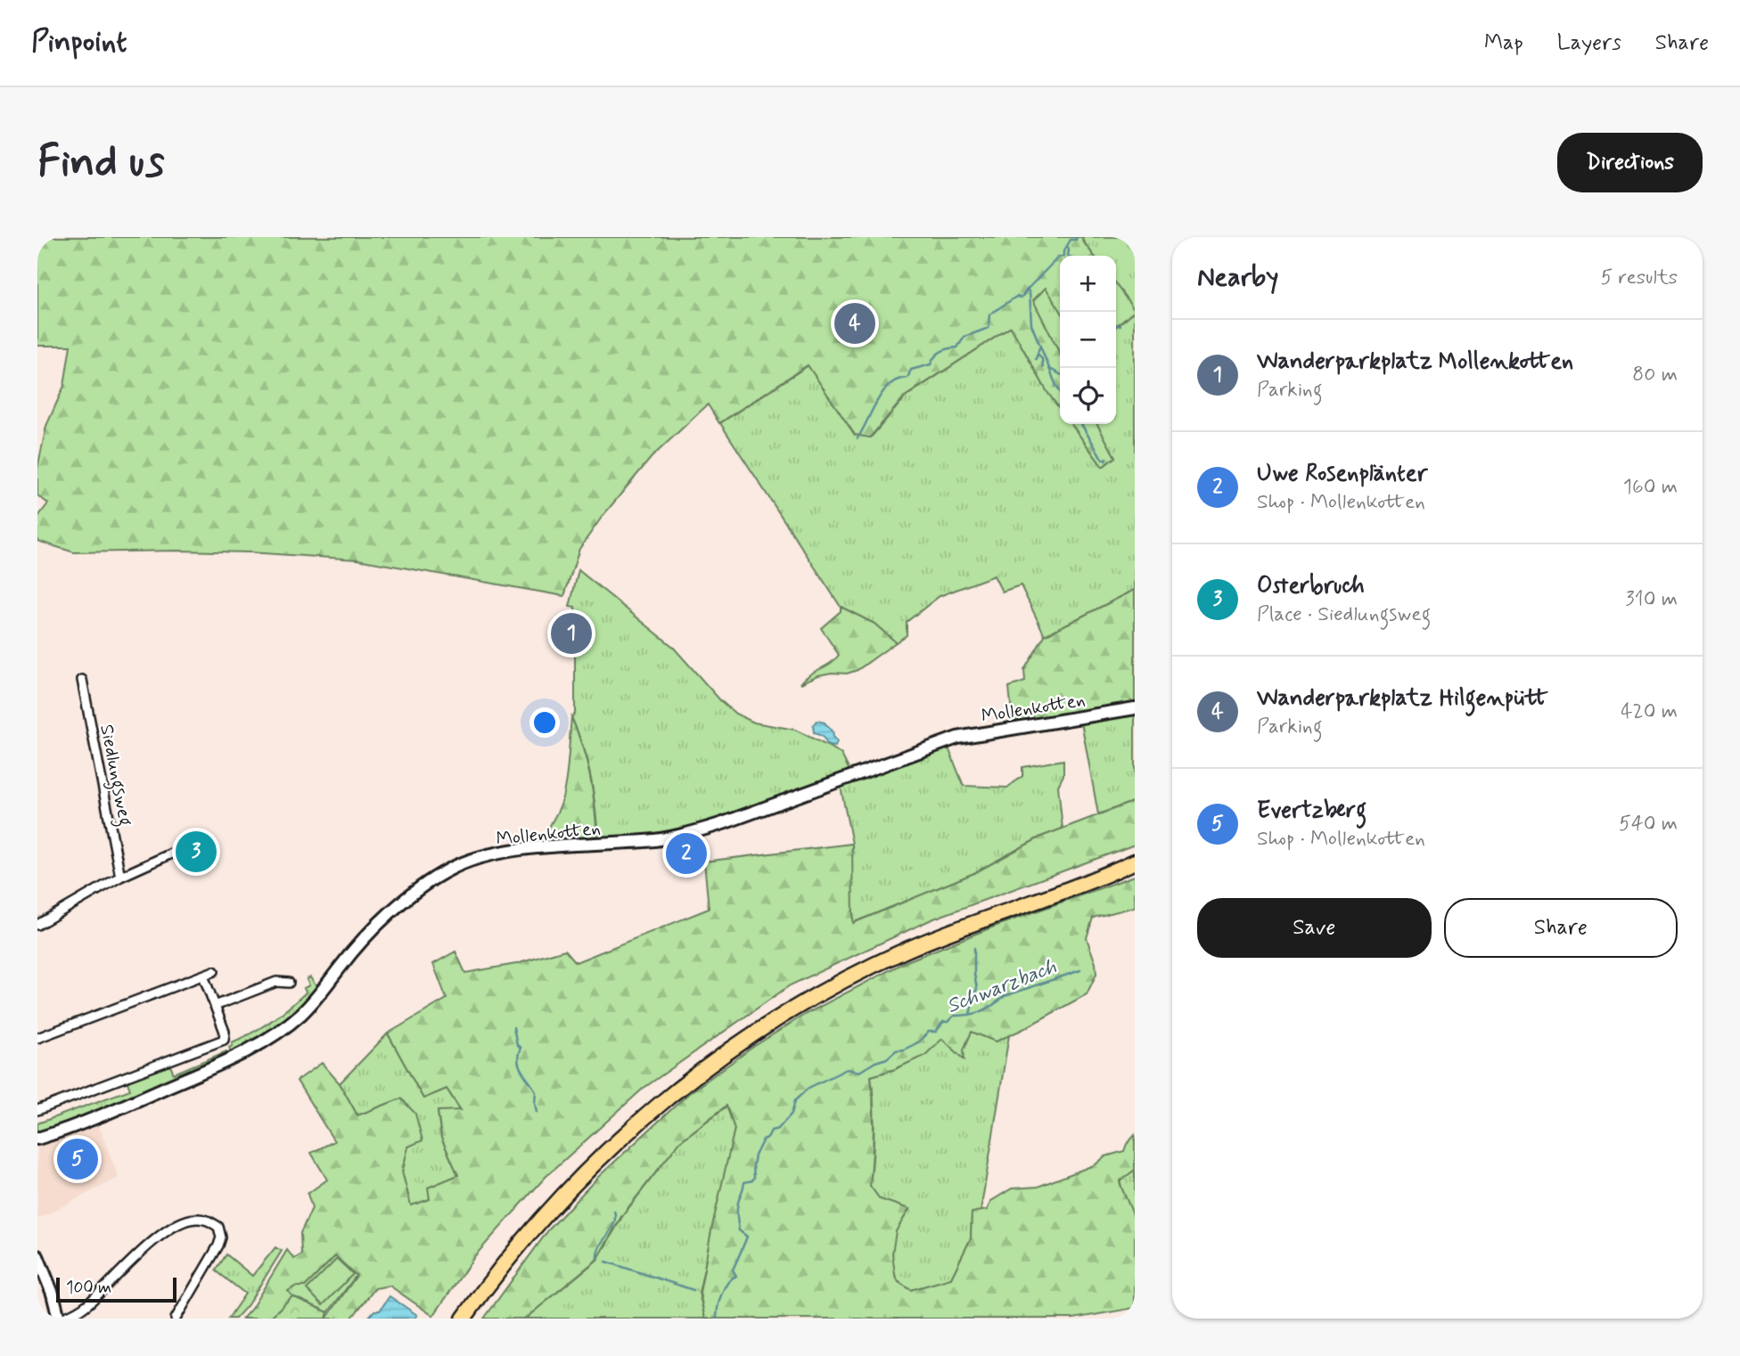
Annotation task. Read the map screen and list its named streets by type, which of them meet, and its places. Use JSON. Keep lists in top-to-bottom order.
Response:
{
  "streets": {
    "main road": ["Mollenkotten"],
    "street": ["Siedlungsweg"]
  },
  "water": ["Schwarzbach"],
  "scale_bar": "100 m",
  "page": {
    "header": "Pinpoint",
    "nav": ["Map", "Layers", "Share"],
    "buttons": [
      "Directions",
      ["Save", "Share"]
    ],
    "title": "Find us",
    "heading": ["Nearby", "5 results"],
    "map_buttons": ["+", "−"],
    "pins": [
      "4",
      "1",
      "3",
      "2",
      "5"
    ],
    "list": [
      {
        "mark": "1",
        "name": "Wanderparkplatz Mollenkotten",
        "note": "Parking",
        "value": "80 m"
      },
      {
        "mark": "2",
        "name": "Uwe Rosenplänter",
        "note": "Shop · Mollenkotten",
        "value": "160 m"
      },
      {
        "mark": "3",
        "name": "Osterbruch",
        "note": "Place · Siedlungsweg",
        "value": "310 m"
      },
      {
        "mark": "4",
        "name": "Wanderparkplatz Hilgenpütt",
        "note": "Parking",
        "value": "420 m"
      },
      {
        "mark": "5",
        "name": "Evertzberg",
        "note": "Shop · Mollenkotten",
        "value": "540 m"
      }
    ],
    "scale": "100 m"
  }
}
